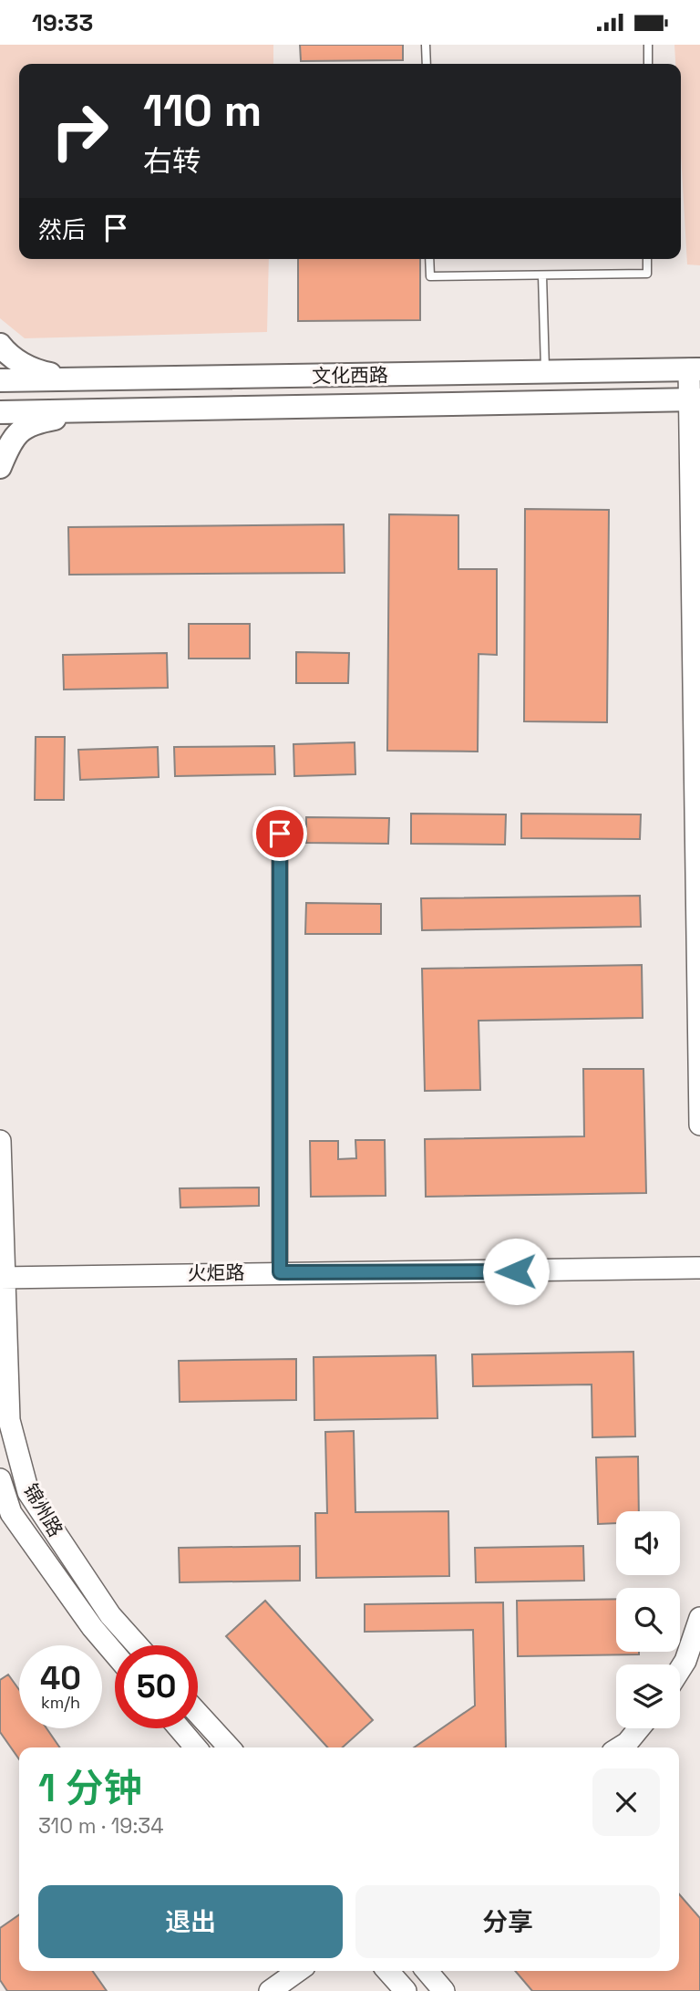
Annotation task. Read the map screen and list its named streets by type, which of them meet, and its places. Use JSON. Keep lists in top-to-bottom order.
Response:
{
  "streets": {
    "main road": ["文化西路", "火炬路", "锦州路"]
  },
  "crossings": [
    ["火炬路", "锦州路"]
  ],
  "page": {
    "status": "19:33",
    "turn": ["110 m", "右转"],
    "then": "然后",
    "speed": "40 km/h",
    "limit": "50",
    "heading": ["1 分钟", "310 m · 19:34"],
    "buttons": ["退出", "分享"]
  }
}
